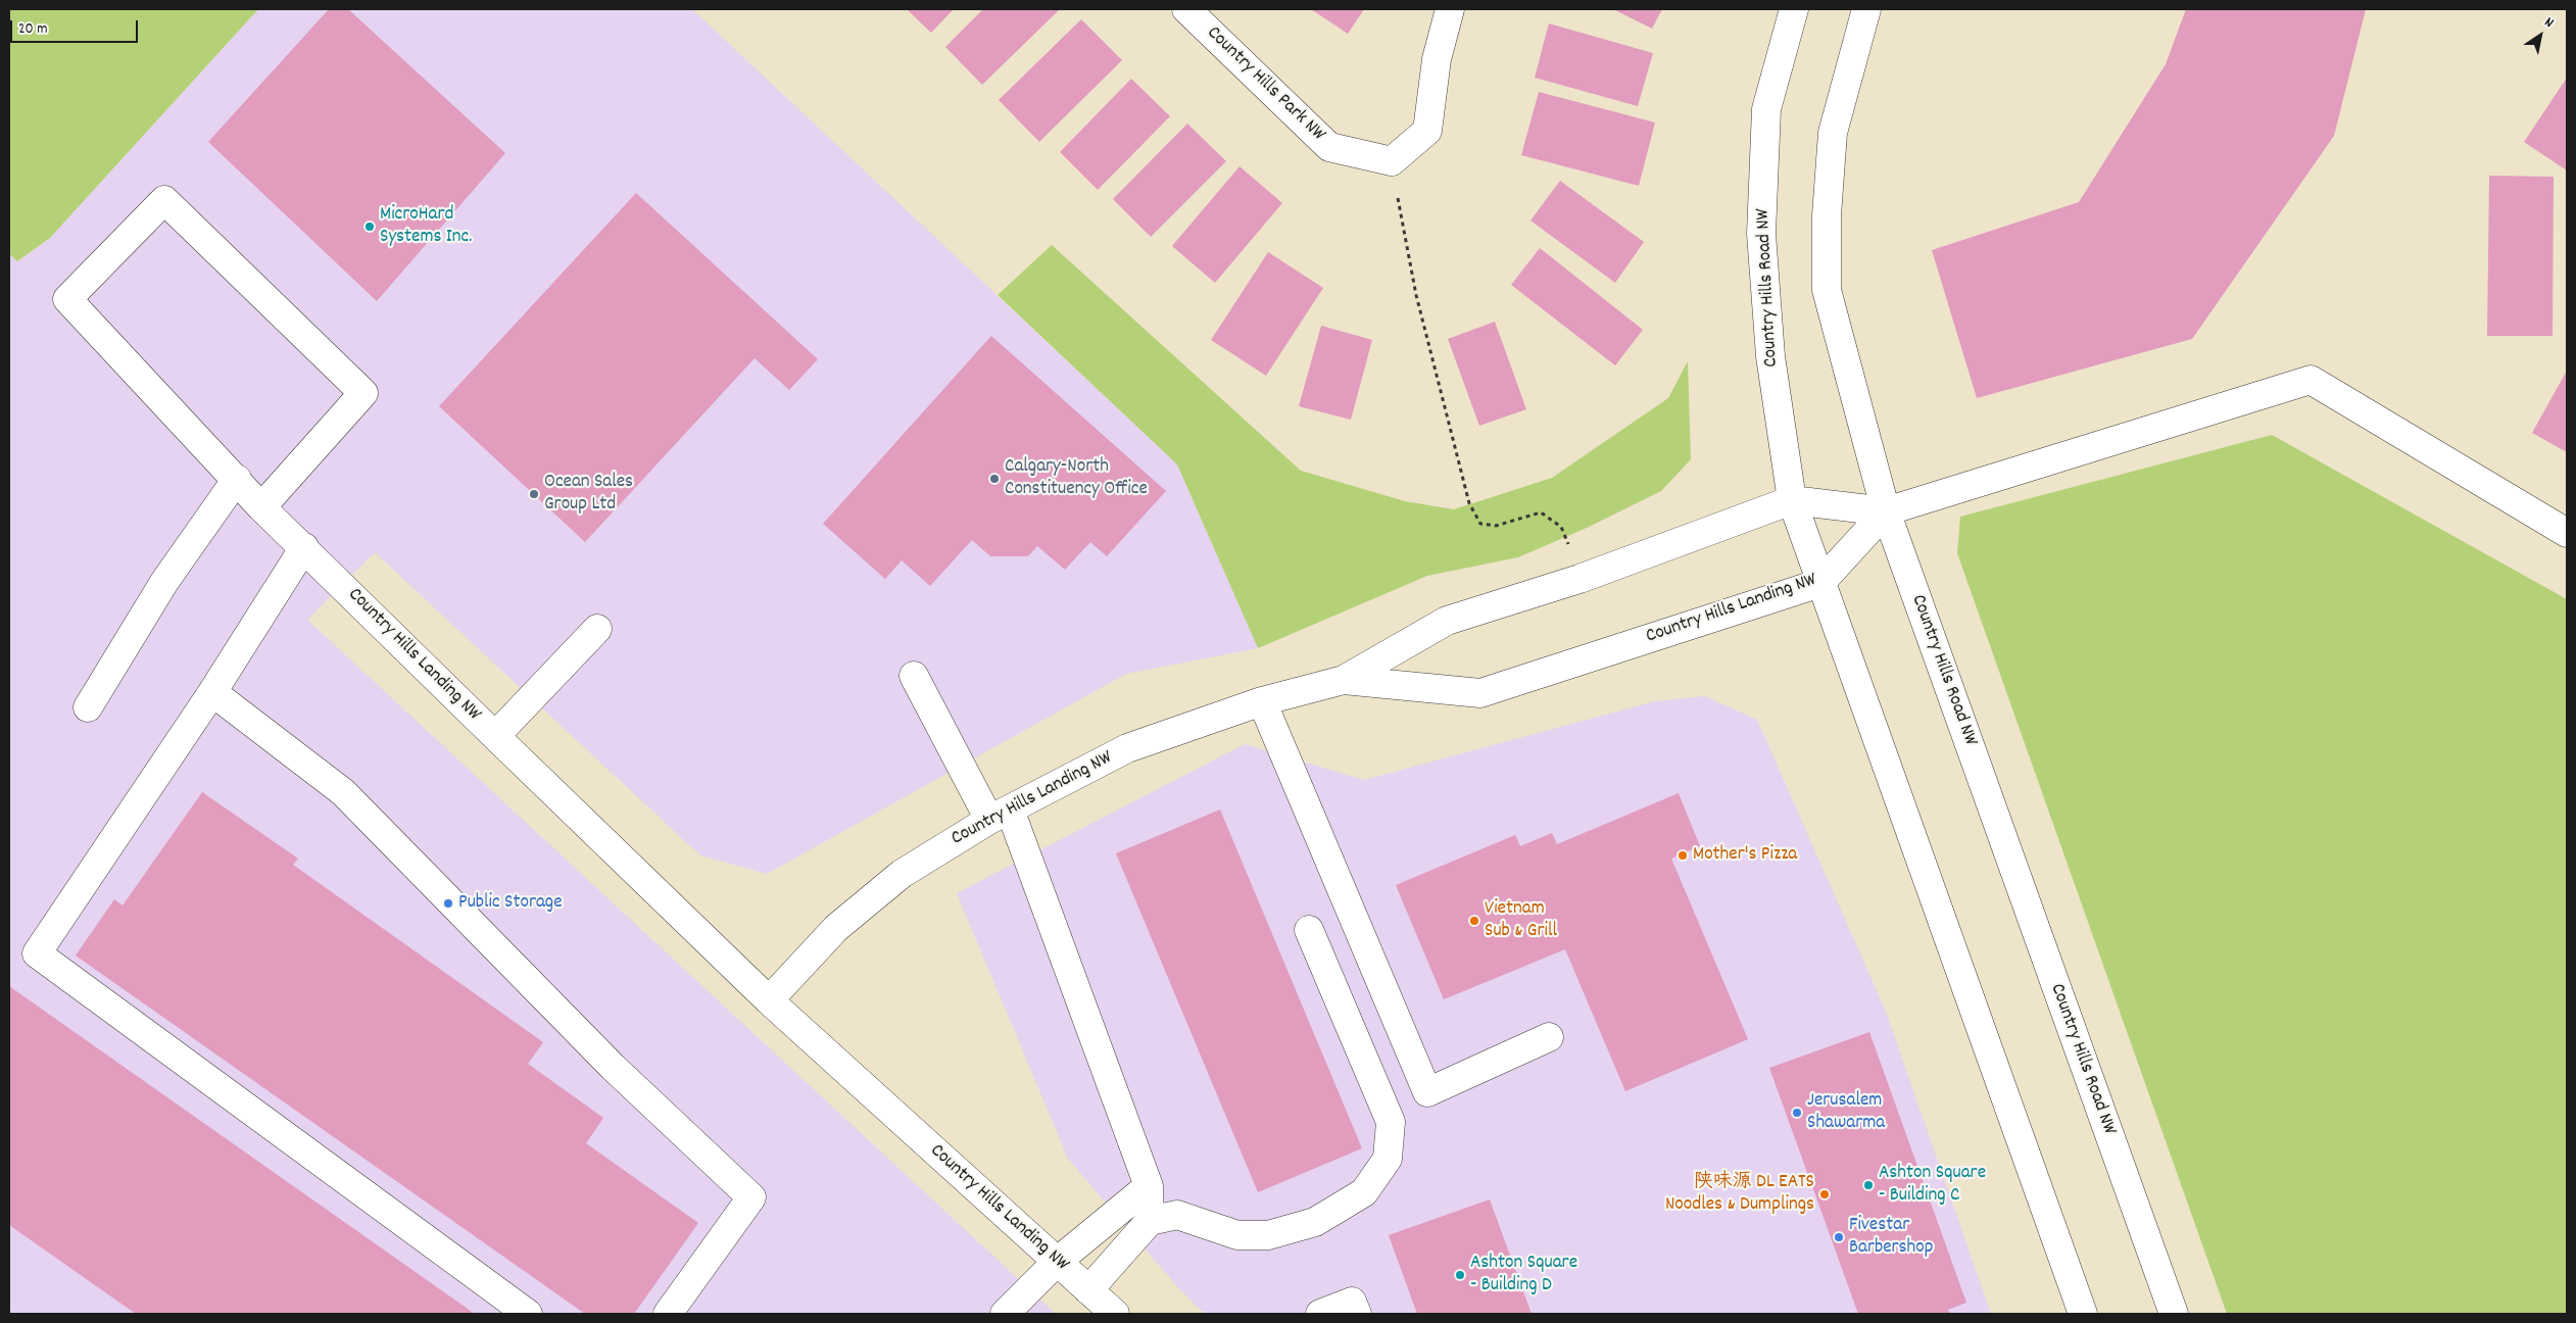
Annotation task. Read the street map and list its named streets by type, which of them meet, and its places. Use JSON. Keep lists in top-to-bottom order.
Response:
{
  "streets": {
    "street": ["Country Hills Park NW", "Country Hills Road NW", "Country Hills Landing NW"]
  },
  "crossings": [
    ["Country Hills Road NW", "Country Hills Landing NW"]
  ],
  "places": [
    "MicroHard Systems Inc.",
    "Calgary-North Constituency Office",
    "Ocean Sales Group Ltd",
    "Mother's Pizza",
    "Public Storage",
    "Vietnam Sub & Grill",
    "Jerusalem Shawarma",
    "Ashton Square - Building C",
    "陕味源 DL EATS Noodles & Dumplings",
    "Fivestar Barbershop",
    "Ashton Square - Building D"
  ],
  "scale_bar": "20 m",
  "north": "top right"
}
